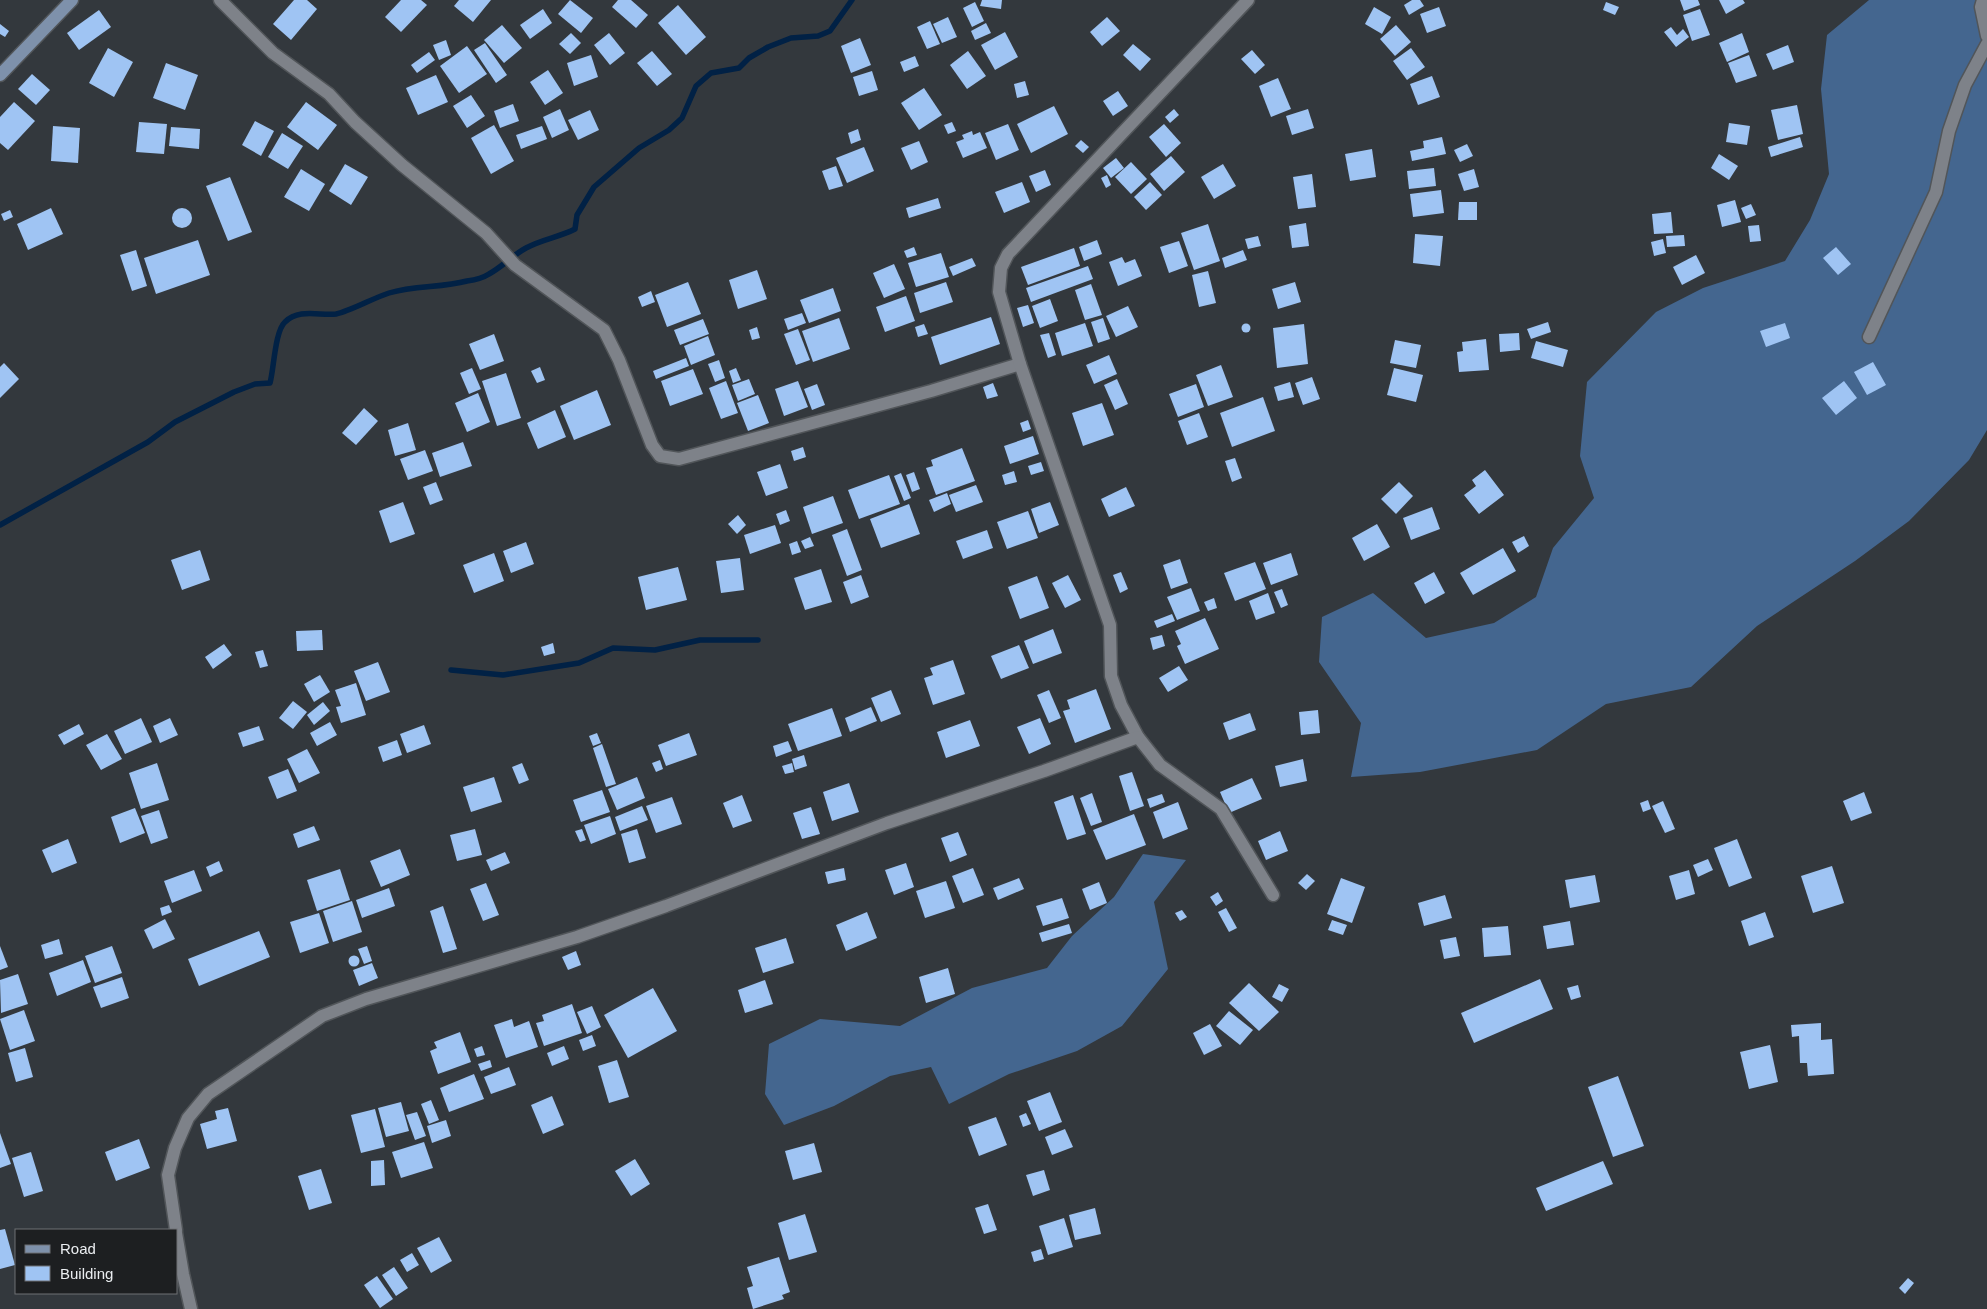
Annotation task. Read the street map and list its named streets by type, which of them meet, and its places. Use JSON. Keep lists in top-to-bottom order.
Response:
{
  "legend": ["Road", "Building"]
}
